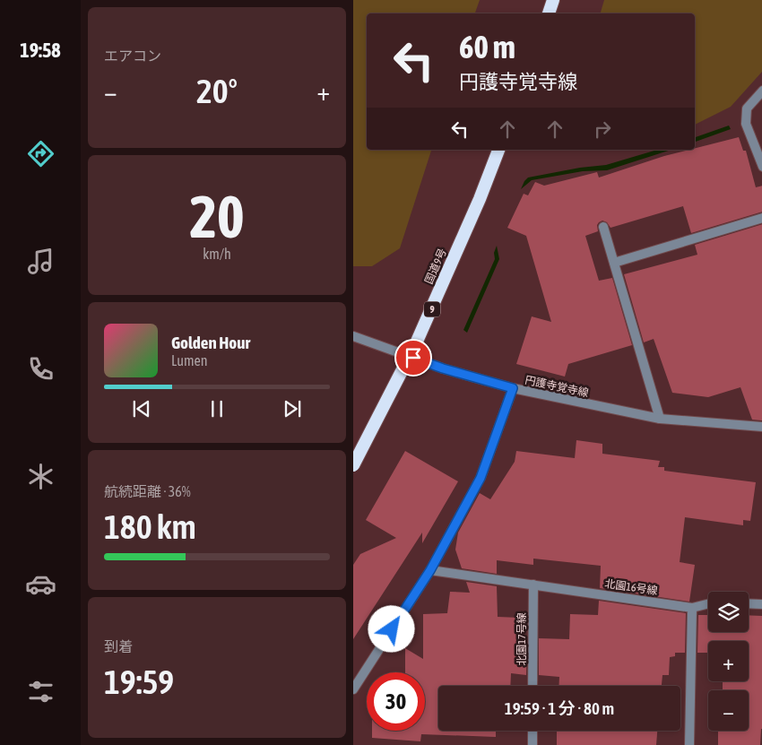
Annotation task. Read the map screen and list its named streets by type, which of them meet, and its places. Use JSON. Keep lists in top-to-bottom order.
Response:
{
  "streets": {
    "highway": ["国道9号", "9"],
    "street": ["円護寺覚寺線", "北園16号線", "北園17号線"]
  },
  "crossings": [
    ["北園16号線", "北園17号線"]
  ],
  "page": {
    "tabs": "19:58",
    "tile": [
      "エアコン",
      ["20", "km/h"],
      ["航続距離 · 36%", "180 km"],
      ["到着", "19:59"]
    ],
    "turn": ["60 m", "円護寺覚寺線"],
    "heat": ["−", "20°", "+"],
    "song": ["Golden Hour", "Lumen"],
    "map_buttons": ["+", "−"],
    "limit": "30",
    "trip": "19:59 · 1 分 · 80 m"
  }
}
